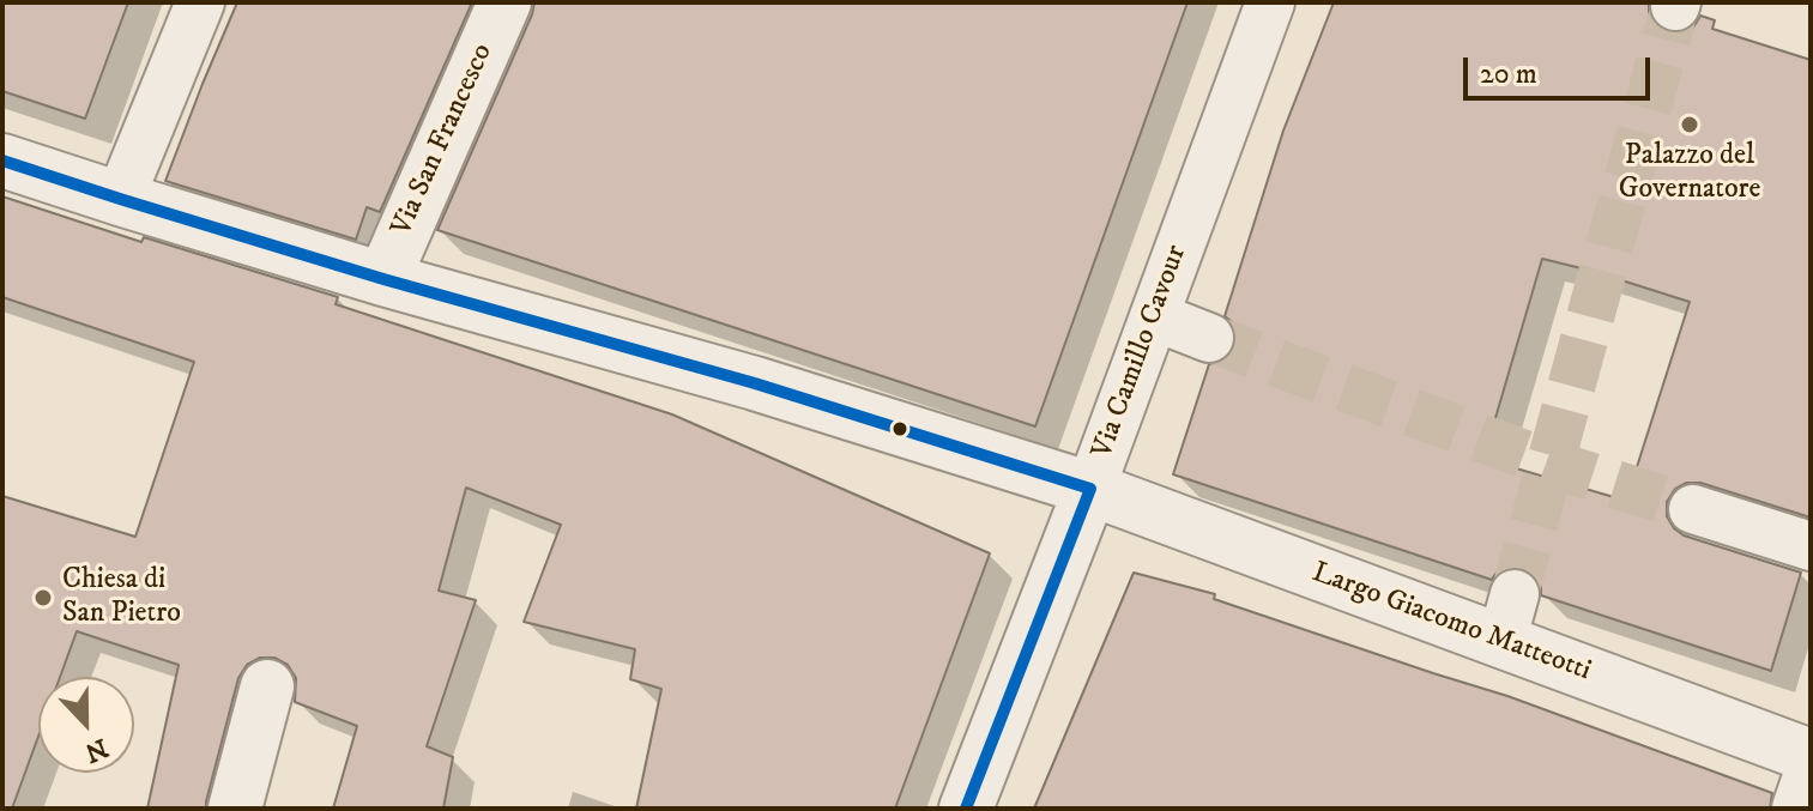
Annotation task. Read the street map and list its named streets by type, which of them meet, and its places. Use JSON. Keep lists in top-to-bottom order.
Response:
{
  "streets": {
    "street": ["Via San Francesco", "Via Camillo Cavour", "Largo Giacomo Matteotti"]
  },
  "crossings": [
    ["Via San Francesco", "Largo Giacomo Matteotti"],
    ["Via Camillo Cavour", "Largo Giacomo Matteotti"]
  ],
  "places": ["Palazzo del Governatore", "Chiesa di San Pietro"],
  "scale_bar": "20 m",
  "north": "bottom"
}
